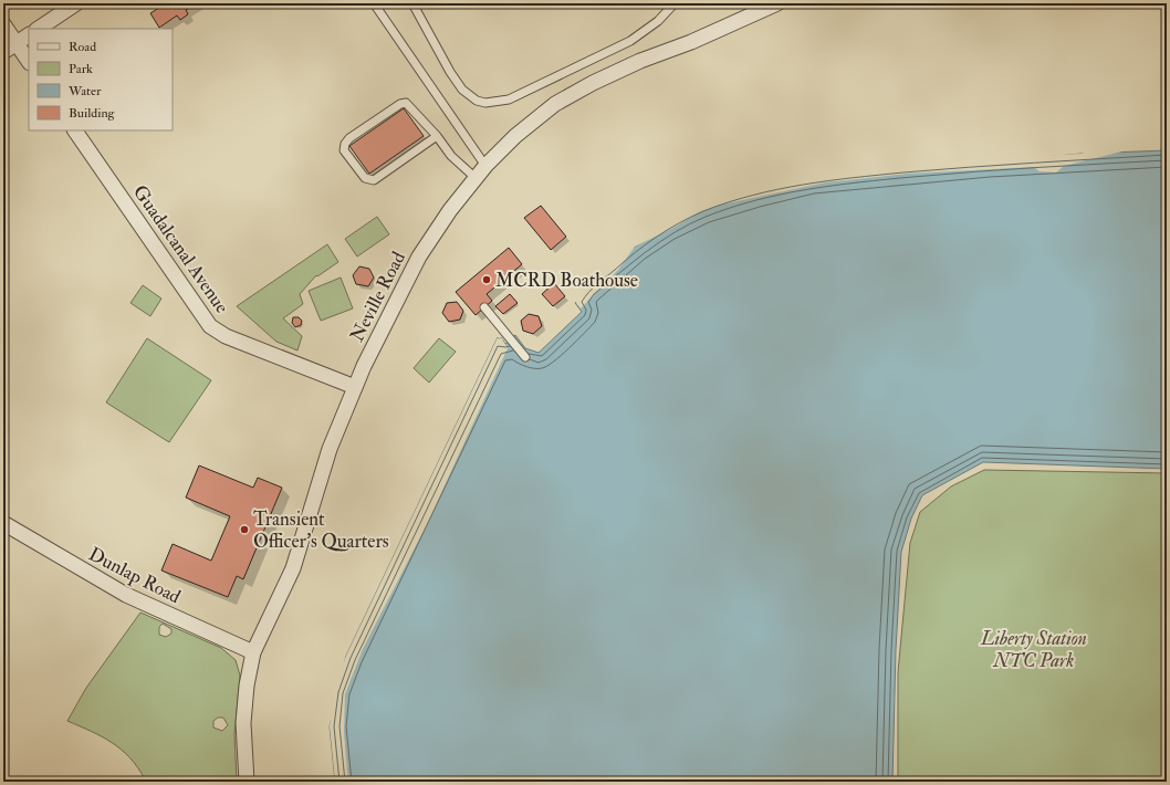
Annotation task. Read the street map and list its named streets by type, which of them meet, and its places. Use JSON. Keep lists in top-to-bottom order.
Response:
{
  "streets": {
    "street": ["Guadalcanal Avenue", "Neville Road", "Dunlap Road"]
  },
  "crossings": [
    ["Guadalcanal Avenue", "Neville Road"],
    ["Neville Road", "Dunlap Road"]
  ],
  "parks": ["Liberty Station NTC Park"],
  "places": ["MCRD Boathouse", "Transient Officer's Quarters"],
  "legend": [
    "Road",
    "Park",
    "Water",
    "Building"
  ]
}
